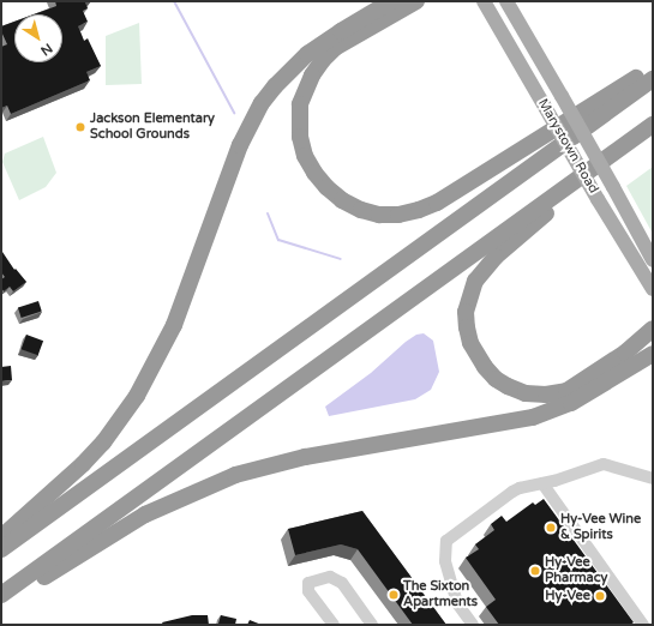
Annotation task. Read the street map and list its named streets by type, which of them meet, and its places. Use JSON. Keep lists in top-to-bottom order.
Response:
{
  "streets": {
    "main road": ["Marystown Road"]
  },
  "places": [
    "Jackson Elementary School Grounds",
    "Hy-Vee Wine & Spirits",
    "Hy-Vee Pharmacy",
    "The Sixton Apartments",
    "Hy-Vee"
  ],
  "north": "bottom right"
}
